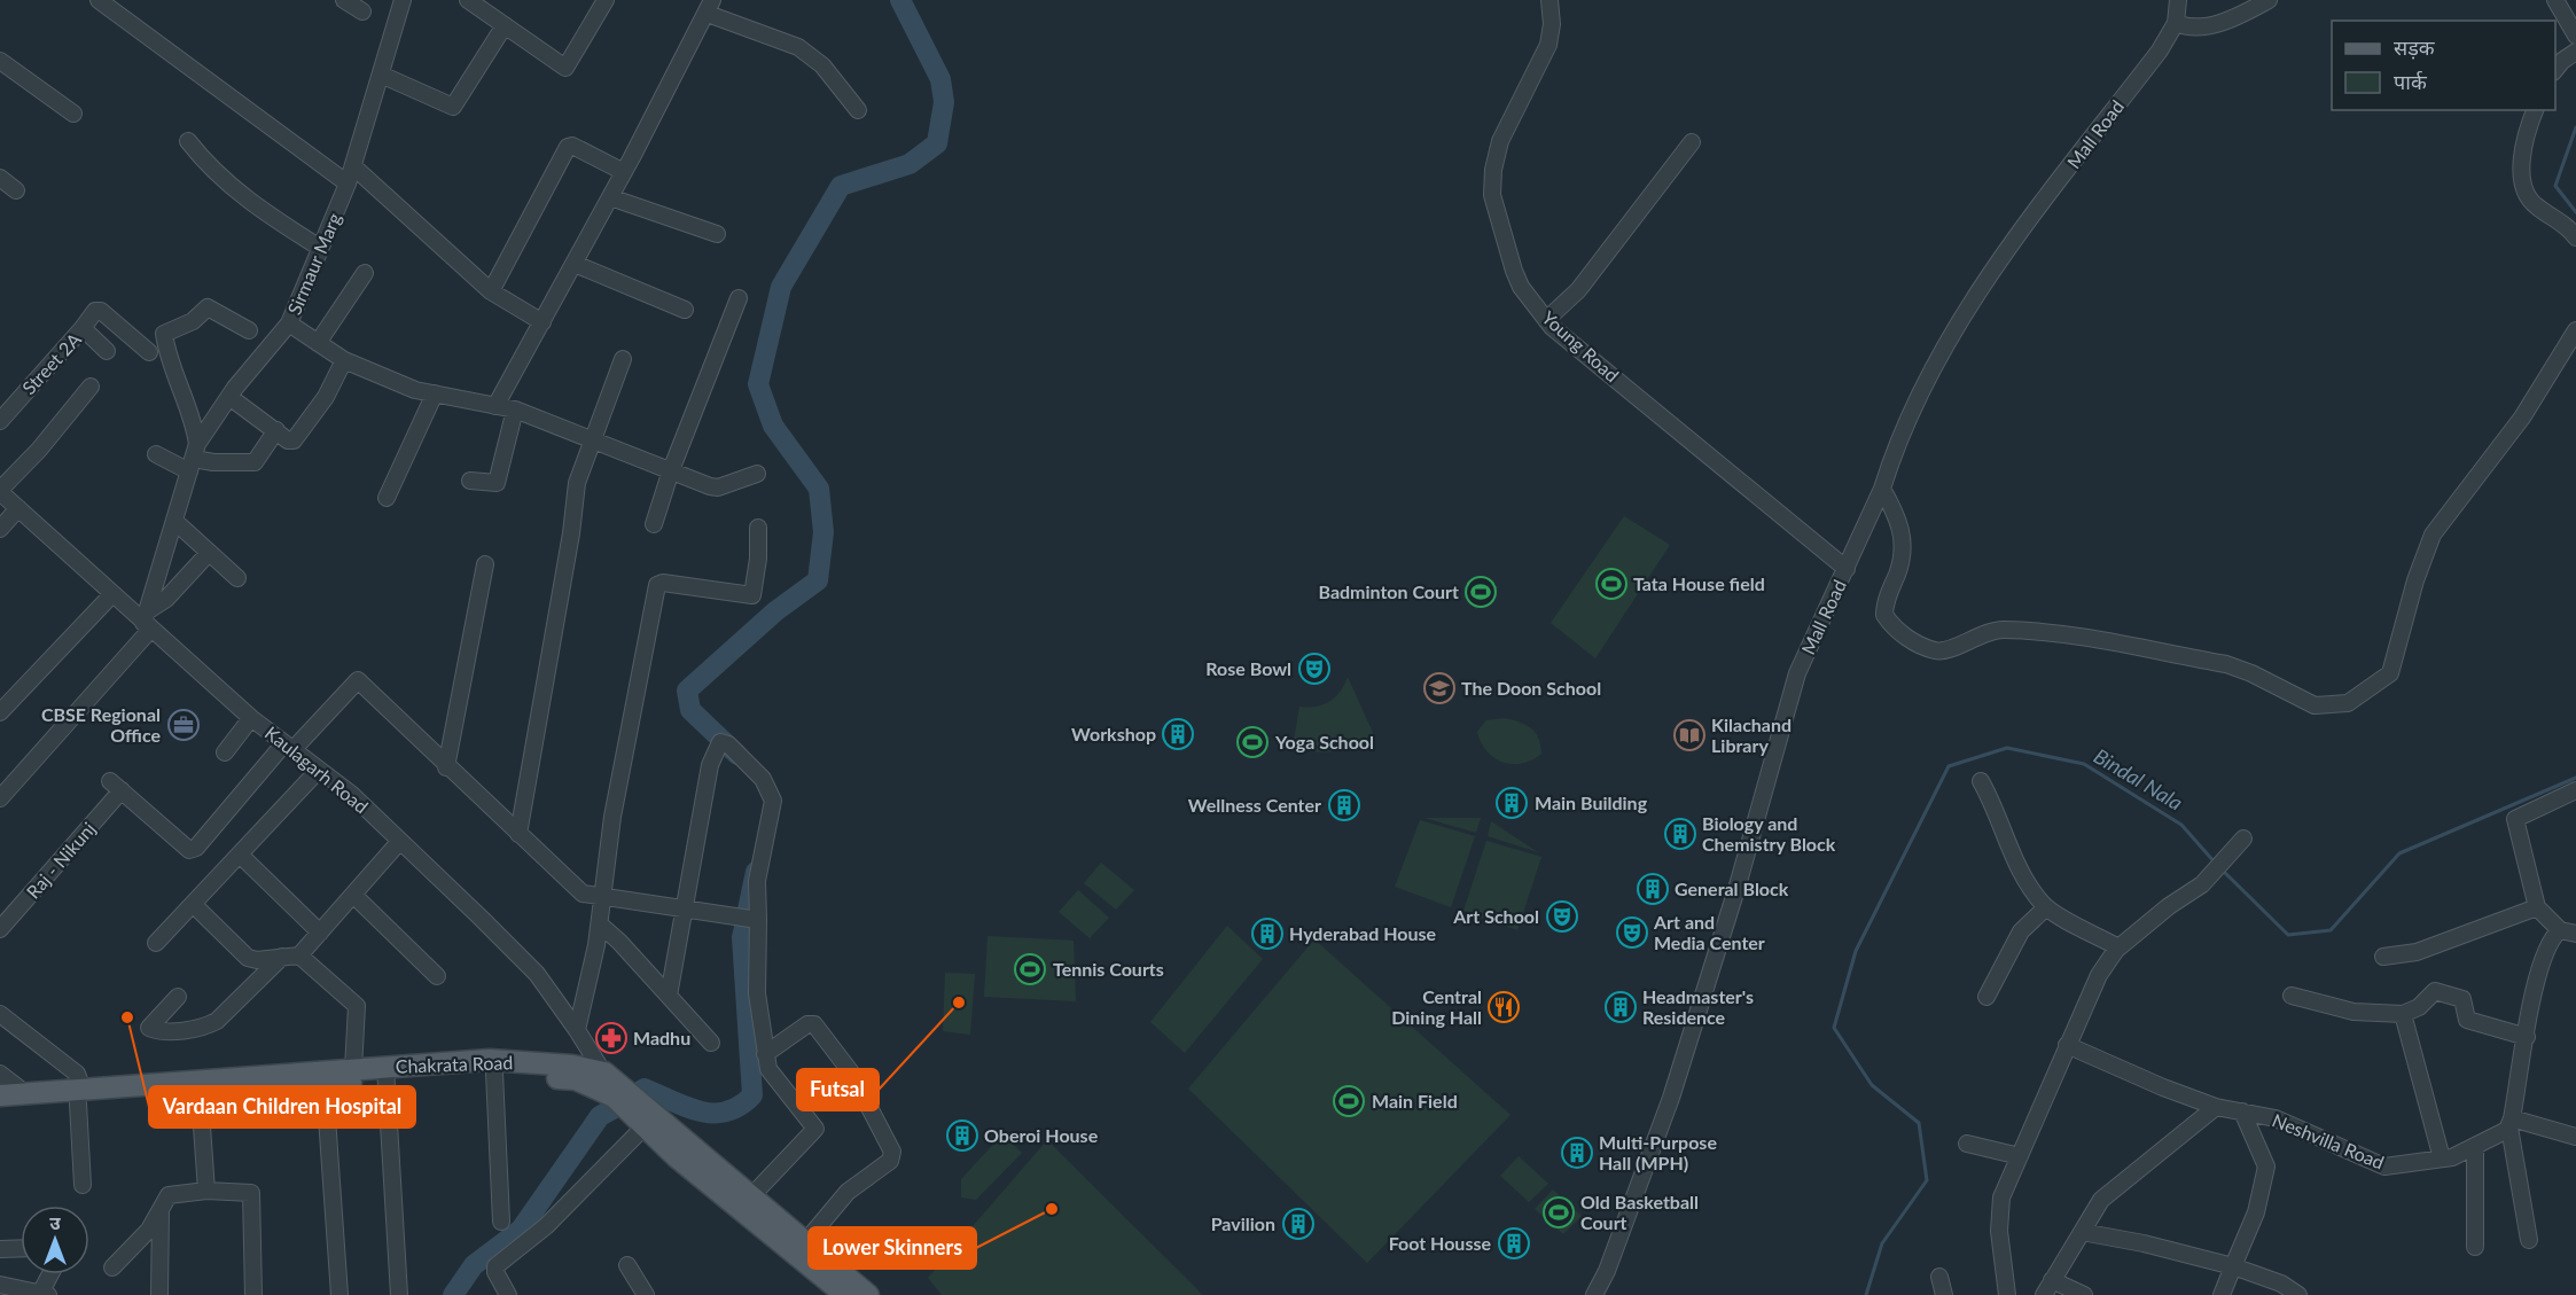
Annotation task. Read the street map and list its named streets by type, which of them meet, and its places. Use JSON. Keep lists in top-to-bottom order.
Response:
{
  "streets": {
    "main road": ["Chakrata Road"],
    "street": [
      "Mall Road",
      "Sirmaur Marg",
      "Young Road",
      "Street 2A",
      "Kaulagarh Road",
      "Raj - Nikunj",
      "Neshvilla Road"
    ]
  },
  "crossings": [
    ["Mall Road", "Young Road"],
    ["Sirmaur Marg", "Kaulagarh Road"],
    ["Kaulagarh Road", "Raj - Nikunj"],
    ["Kaulagarh Road", "Chakrata Road"]
  ],
  "water": ["Bindal Nala"],
  "places": {
    "sports": [
      "Tata House field",
      "Badminton Court",
      "Yoga School",
      "Tennis Courts",
      "Main Field",
      "Old Basketball Court"
    ],
    "theatre": ["Rose Bowl", "Art School", "Art and Media Center"],
    "school or university": ["The Doon School"],
    "office": ["CBSE Regional Office"],
    "building": [
      "Workshop",
      "Main Building",
      "Wellness Center",
      "Biology and Chemistry Block",
      "General Block",
      "Hyderabad House",
      "Headmaster's Residence",
      "Oberoi House",
      "Multi-Purpose Hall (MPH)",
      "Pavilion",
      "Foot Housse"
    ],
    "library": ["Kilachand Library"],
    "other": ["Futsal", "Vardaan Children Hospital", "Lower Skinners"],
    "restaurant": ["Central Dining Hall"],
    "pharmacy": ["Madhu"]
  },
  "legend": ["सड़क", "पार्क"],
  "north": "top"
}
